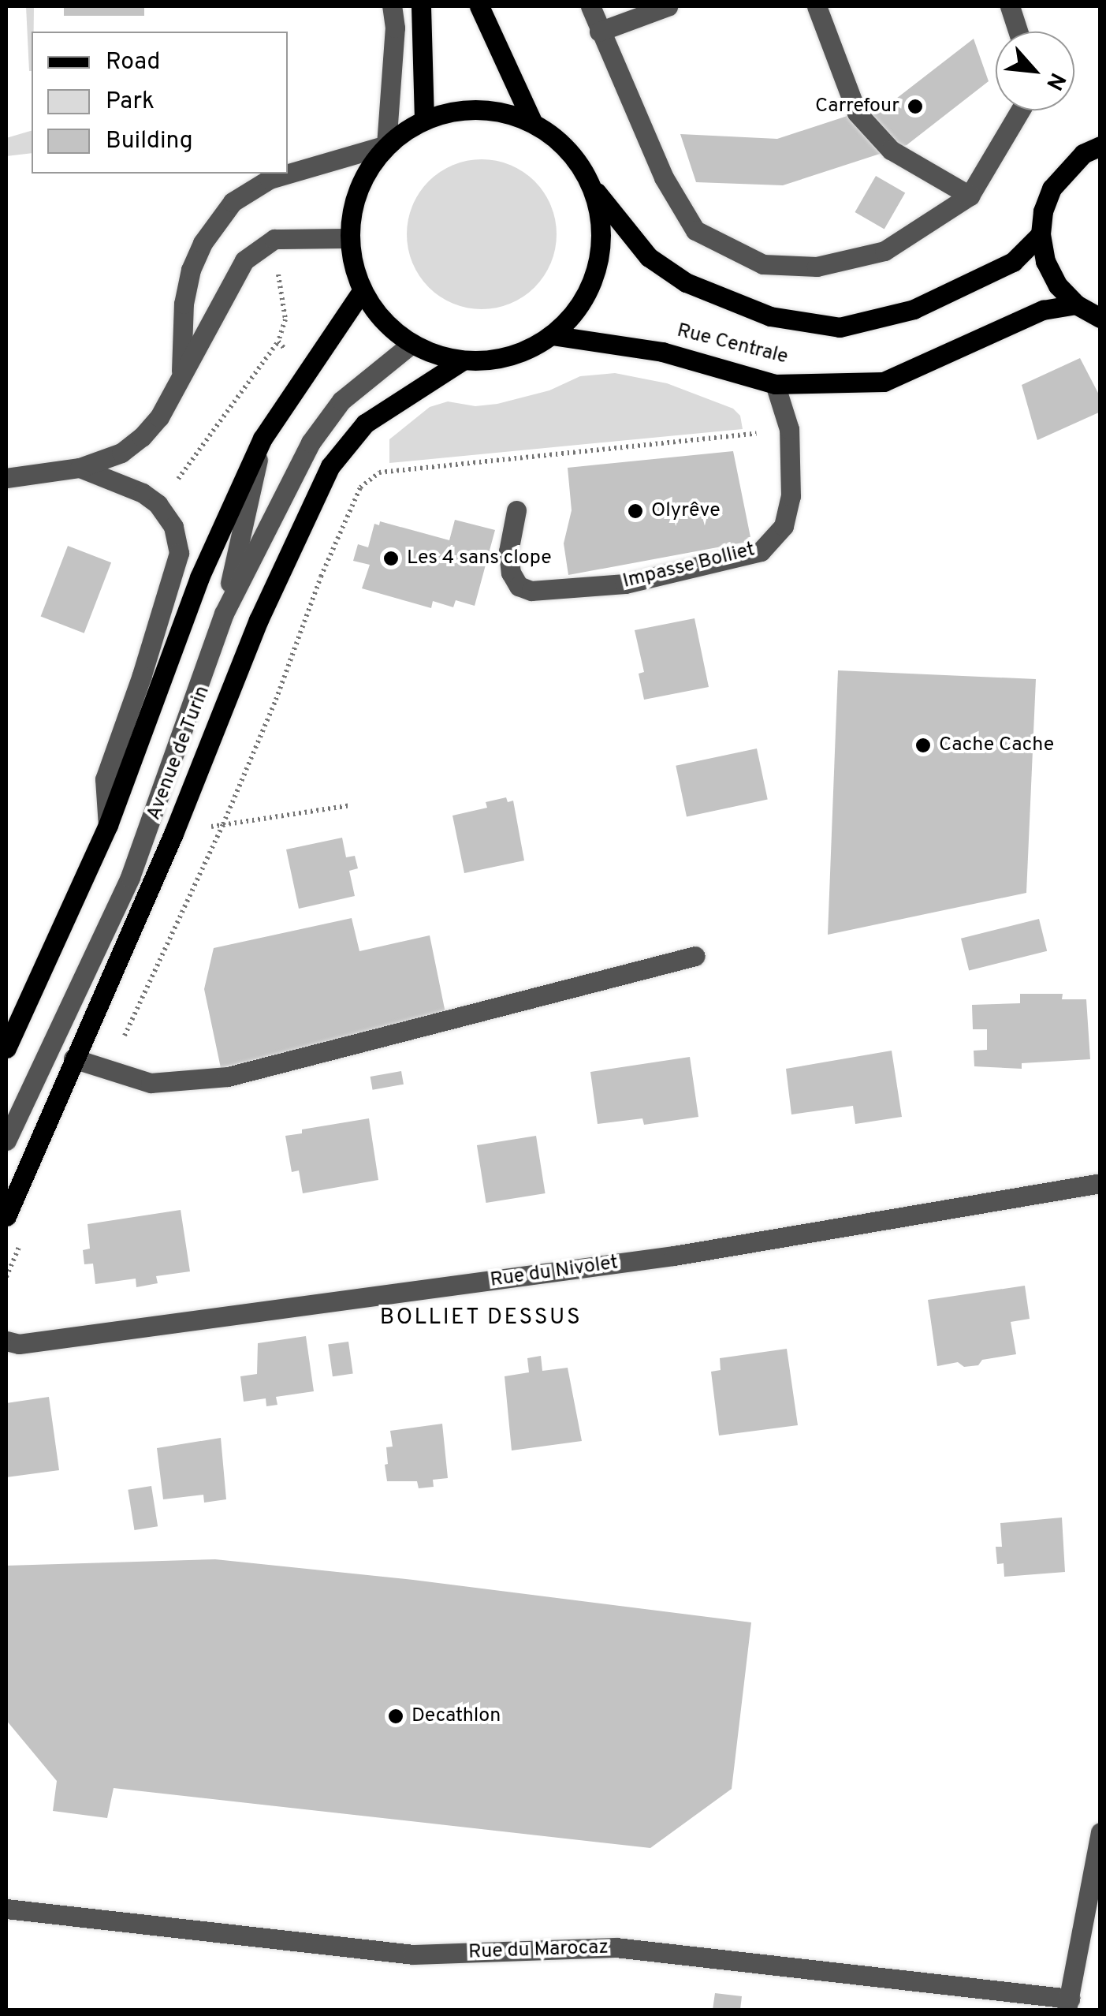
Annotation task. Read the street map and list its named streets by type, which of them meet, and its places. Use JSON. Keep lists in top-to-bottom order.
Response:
{
  "streets": {
    "main road": ["Rue Centrale", "Avenue de Turin"],
    "street": ["Impasse Bolliet", "Rue du Nivolet", "Rue du Marocaz"]
  },
  "crossings": [
    ["Rue Centrale", "Impasse Bolliet"],
    ["Rue Centrale", "Avenue de Turin"]
  ],
  "districts": ["BOLLIET DESSUS"],
  "places": [
    "Carrefour",
    "Olyrêve",
    "Les 4 sans clope",
    "Cache Cache",
    "Decathlon"
  ],
  "legend": ["Road", "Park", "Building"],
  "north": "bottom right"
}
